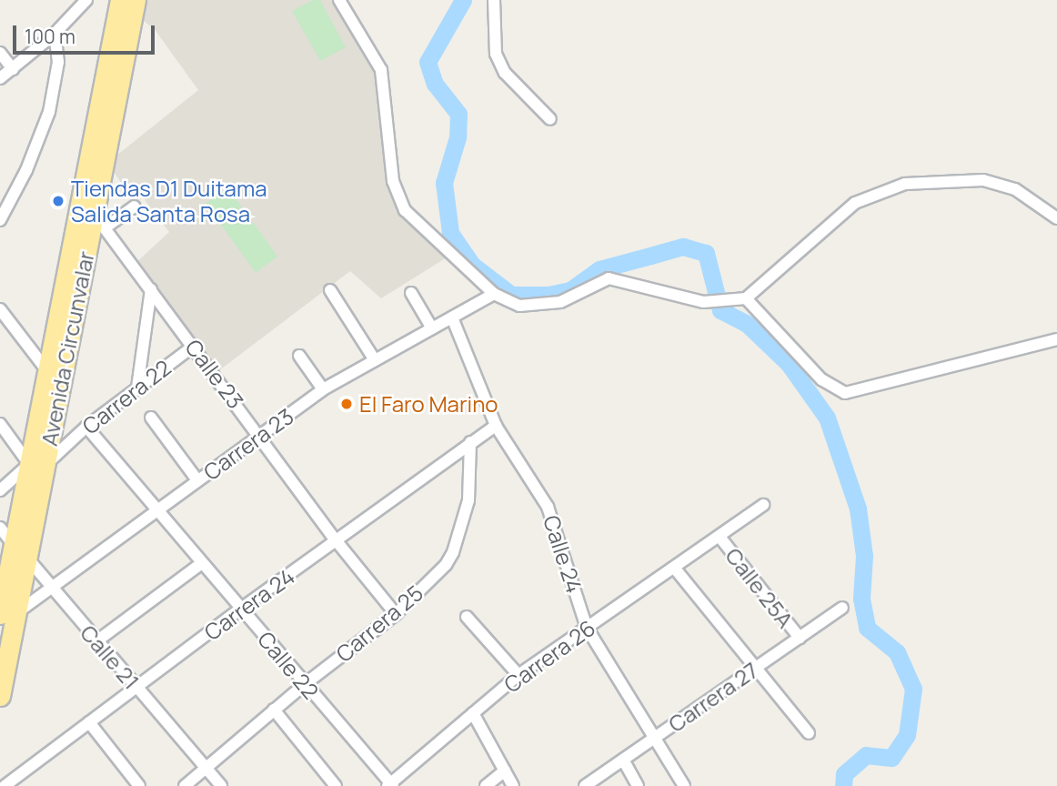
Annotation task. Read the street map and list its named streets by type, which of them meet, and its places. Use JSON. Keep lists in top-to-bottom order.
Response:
{
  "streets": {
    "highway": ["Avenida Circunvalar"],
    "street": [
      "Calle 23",
      "Carrera 22",
      "Carrera 23",
      "Calle 24",
      "Calle 25A",
      "Carrera 24",
      "Carrera 25",
      "Carrera 26",
      "Calle 21",
      "Calle 22",
      "Carrera 27"
    ]
  },
  "crossings": [
    ["Avenida Circunvalar", "Calle 23"],
    ["Avenida Circunvalar", "Carrera 22"],
    ["Avenida Circunvalar", "Carrera 23"],
    ["Avenida Circunvalar", "Calle 21"],
    ["Calle 23", "Carrera 22"],
    ["Calle 23", "Carrera 23"],
    ["Calle 23", "Carrera 24"],
    ["Calle 23", "Carrera 25"],
    ["Carrera 22", "Calle 22"],
    ["Carrera 23", "Calle 24"],
    ["Carrera 23", "Calle 21"],
    ["Carrera 23", "Calle 22"],
    ["Calle 24", "Carrera 24"],
    ["Calle 24", "Carrera 26"],
    ["Calle 24", "Carrera 27"],
    ["Calle 25A", "Carrera 26"],
    ["Calle 25A", "Carrera 27"],
    ["Carrera 24", "Carrera 25"],
    ["Carrera 24", "Calle 21"],
    ["Carrera 24", "Calle 22"],
    ["Carrera 25", "Calle 21"],
    ["Carrera 25", "Calle 22"],
    ["Carrera 26", "Calle 22"]
  ],
  "places": ["Tiendas D1 Duitama Salida Santa Rosa", "El Faro Marino"],
  "scale_bar": "100 m"
}
